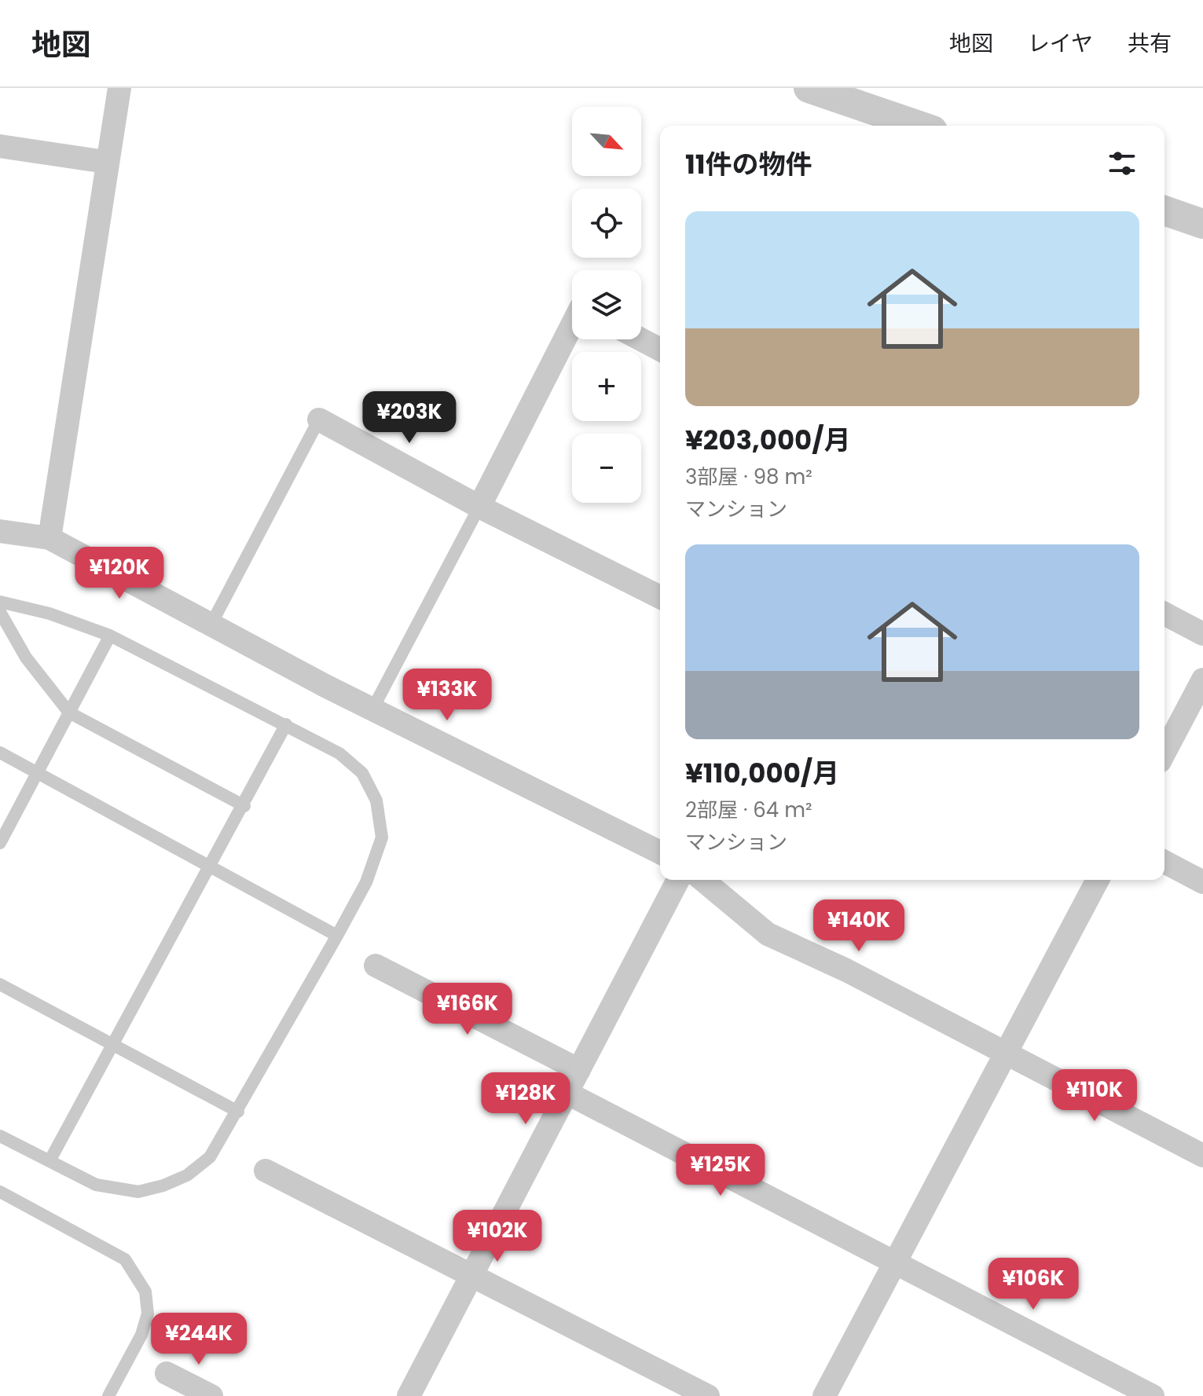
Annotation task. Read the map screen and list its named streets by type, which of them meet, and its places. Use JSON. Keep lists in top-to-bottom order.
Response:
{
  "north": "bottom right",
  "page": {
    "header": "地図",
    "nav": ["地図", "レイヤ", "共有"],
    "map_buttons": ["+", "−"],
    "heading": "11件の物件",
    "list": [
      {
        "name": "¥203,000/月",
        "note": "3部屋 · 98 m² · マンション"
      },
      {
        "name": "¥110,000/月",
        "note": "2部屋 · 64 m² · マンション"
      }
    ],
    "price": [
      "¥203K",
      "¥120K",
      "¥133K",
      "¥140K",
      "¥166K",
      "¥110K",
      "¥128K",
      "¥125K",
      "¥102K",
      "¥106K",
      "¥244K"
    ]
  }
}
